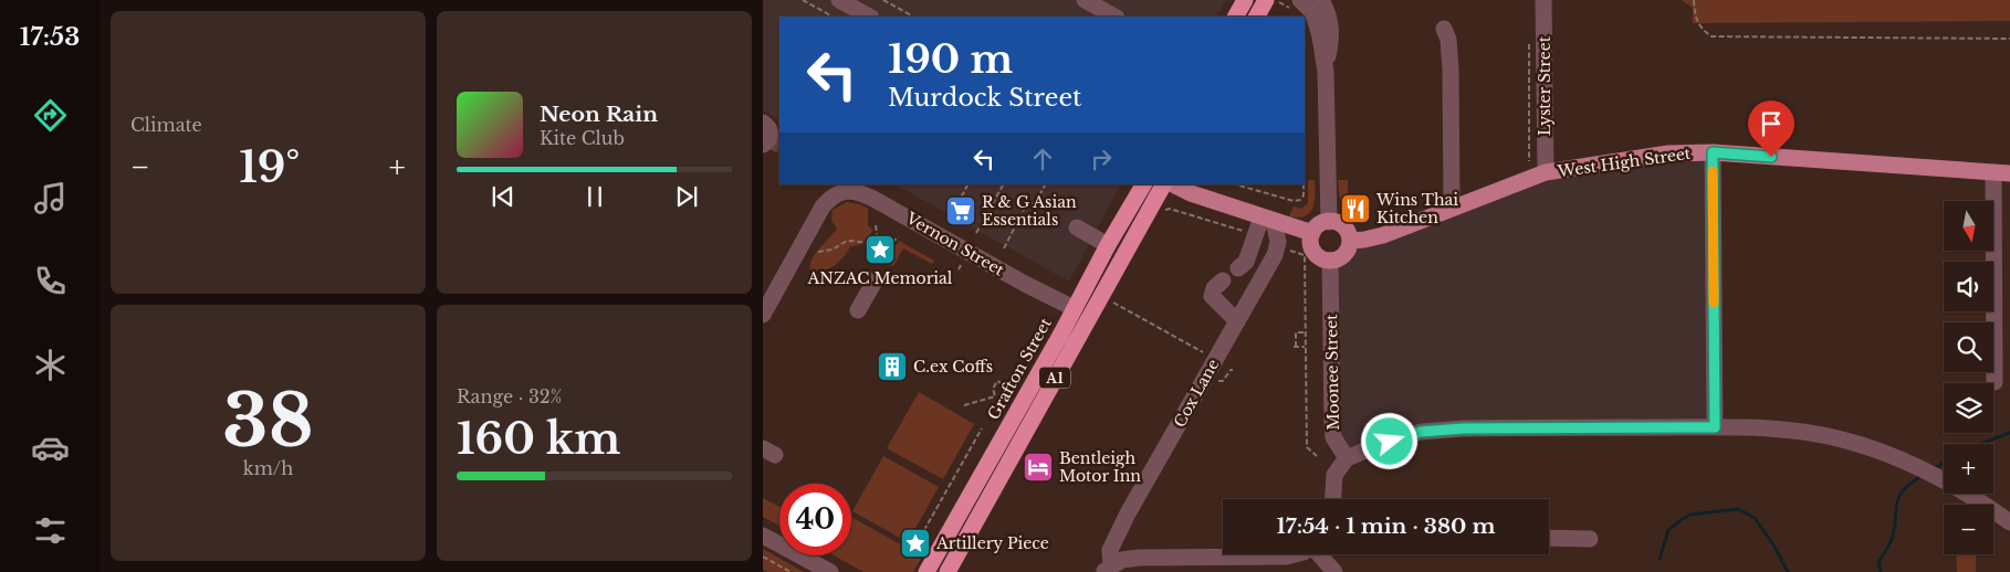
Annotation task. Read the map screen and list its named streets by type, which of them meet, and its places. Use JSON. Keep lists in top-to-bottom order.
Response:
{
  "streets": {
    "highway": ["Grafton Street", "A1"],
    "main road": ["West High Street"],
    "street": [
      "Lyster Street",
      "Vernon Street",
      "Moonee Street",
      "Cox Lane"
    ]
  },
  "crossings": [
    ["Lyster Street", "West High Street"],
    ["West High Street", "Moonee Street"],
    ["Vernon Street", "Grafton Street"]
  ],
  "places": {
    "restaurant": ["Wins Thai Kitchen"],
    "supermarket": ["R & G Asian Essentials"],
    "place": ["ANZAC Memorial", "Artillery Piece"],
    "building": ["C.ex Coffs"],
    "hotel": ["Bentleigh Motor Inn"]
  },
  "north": "bottom",
  "page": {
    "tabs": "17:53",
    "tile": [
      "Climate",
      ["38", "km/h"],
      ["Range · 32%", "160 km"]
    ],
    "turn": ["190 m", "Murdock Street"],
    "song": ["Neon Rain", "Kite Club"],
    "heat": ["−", "19°", "+"],
    "map_buttons": ["+", "−"],
    "limit": "40",
    "trip": "17:54 · 1 min · 380 m"
  }
}
